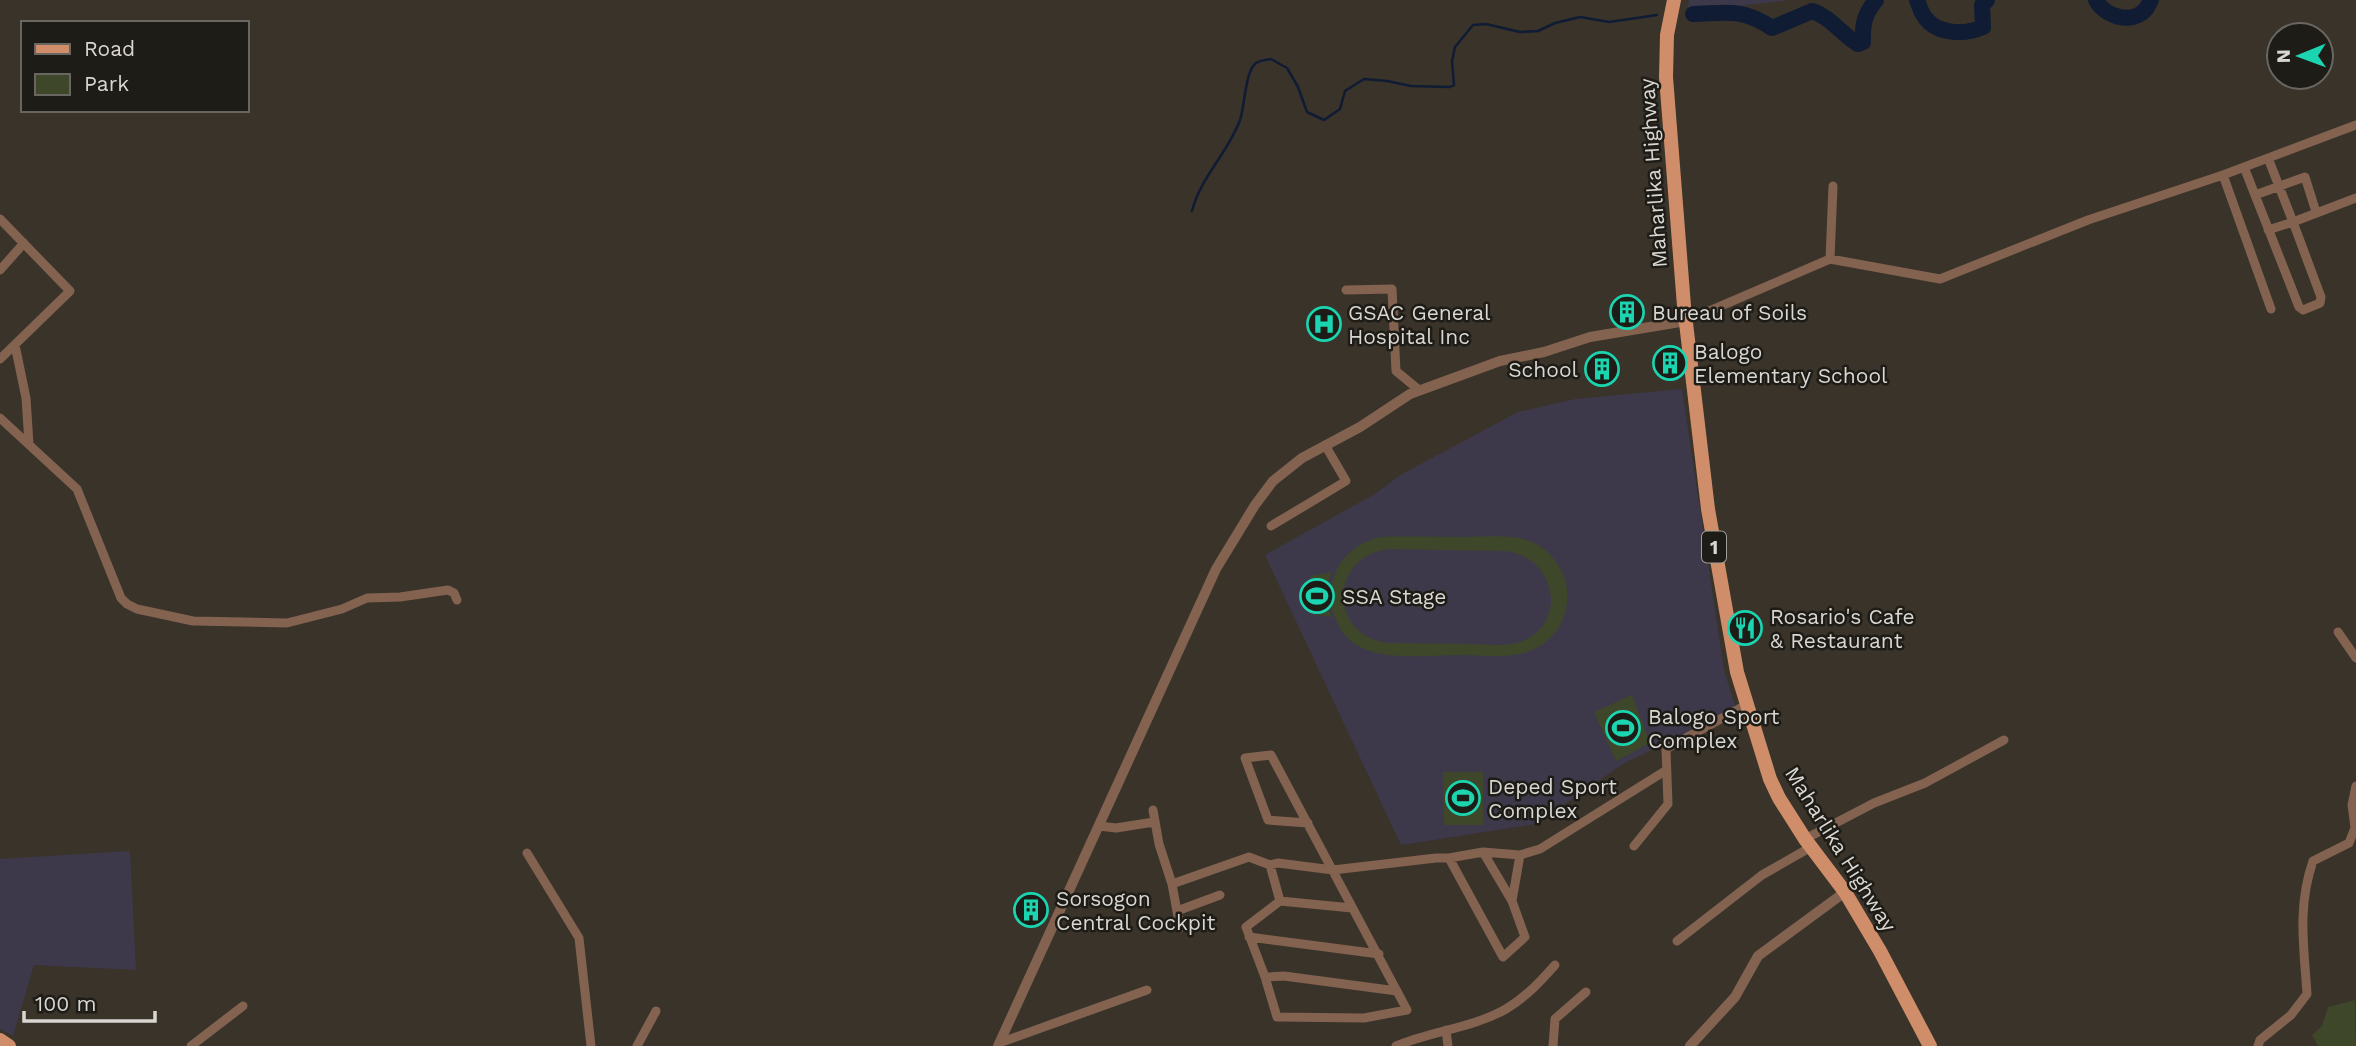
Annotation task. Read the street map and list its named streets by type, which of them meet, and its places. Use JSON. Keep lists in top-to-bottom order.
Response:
{
  "streets": {
    "main road": ["Maharlika Highway", "1"]
  },
  "places": {
    "building": [
      "Bureau of Soils",
      "Balogo Elementary School",
      "School",
      "Sorsogon Central Cockpit"
    ],
    "hospital": ["GSAC General Hospital Inc"],
    "sports": ["SSA Stage", "Balogo Sport Complex", "Deped Sport Complex"],
    "restaurant": ["Rosario's Cafe & Restaurant"]
  },
  "legend": ["Road", "Park"],
  "scale_bar": "100 m",
  "north": "left"
}
